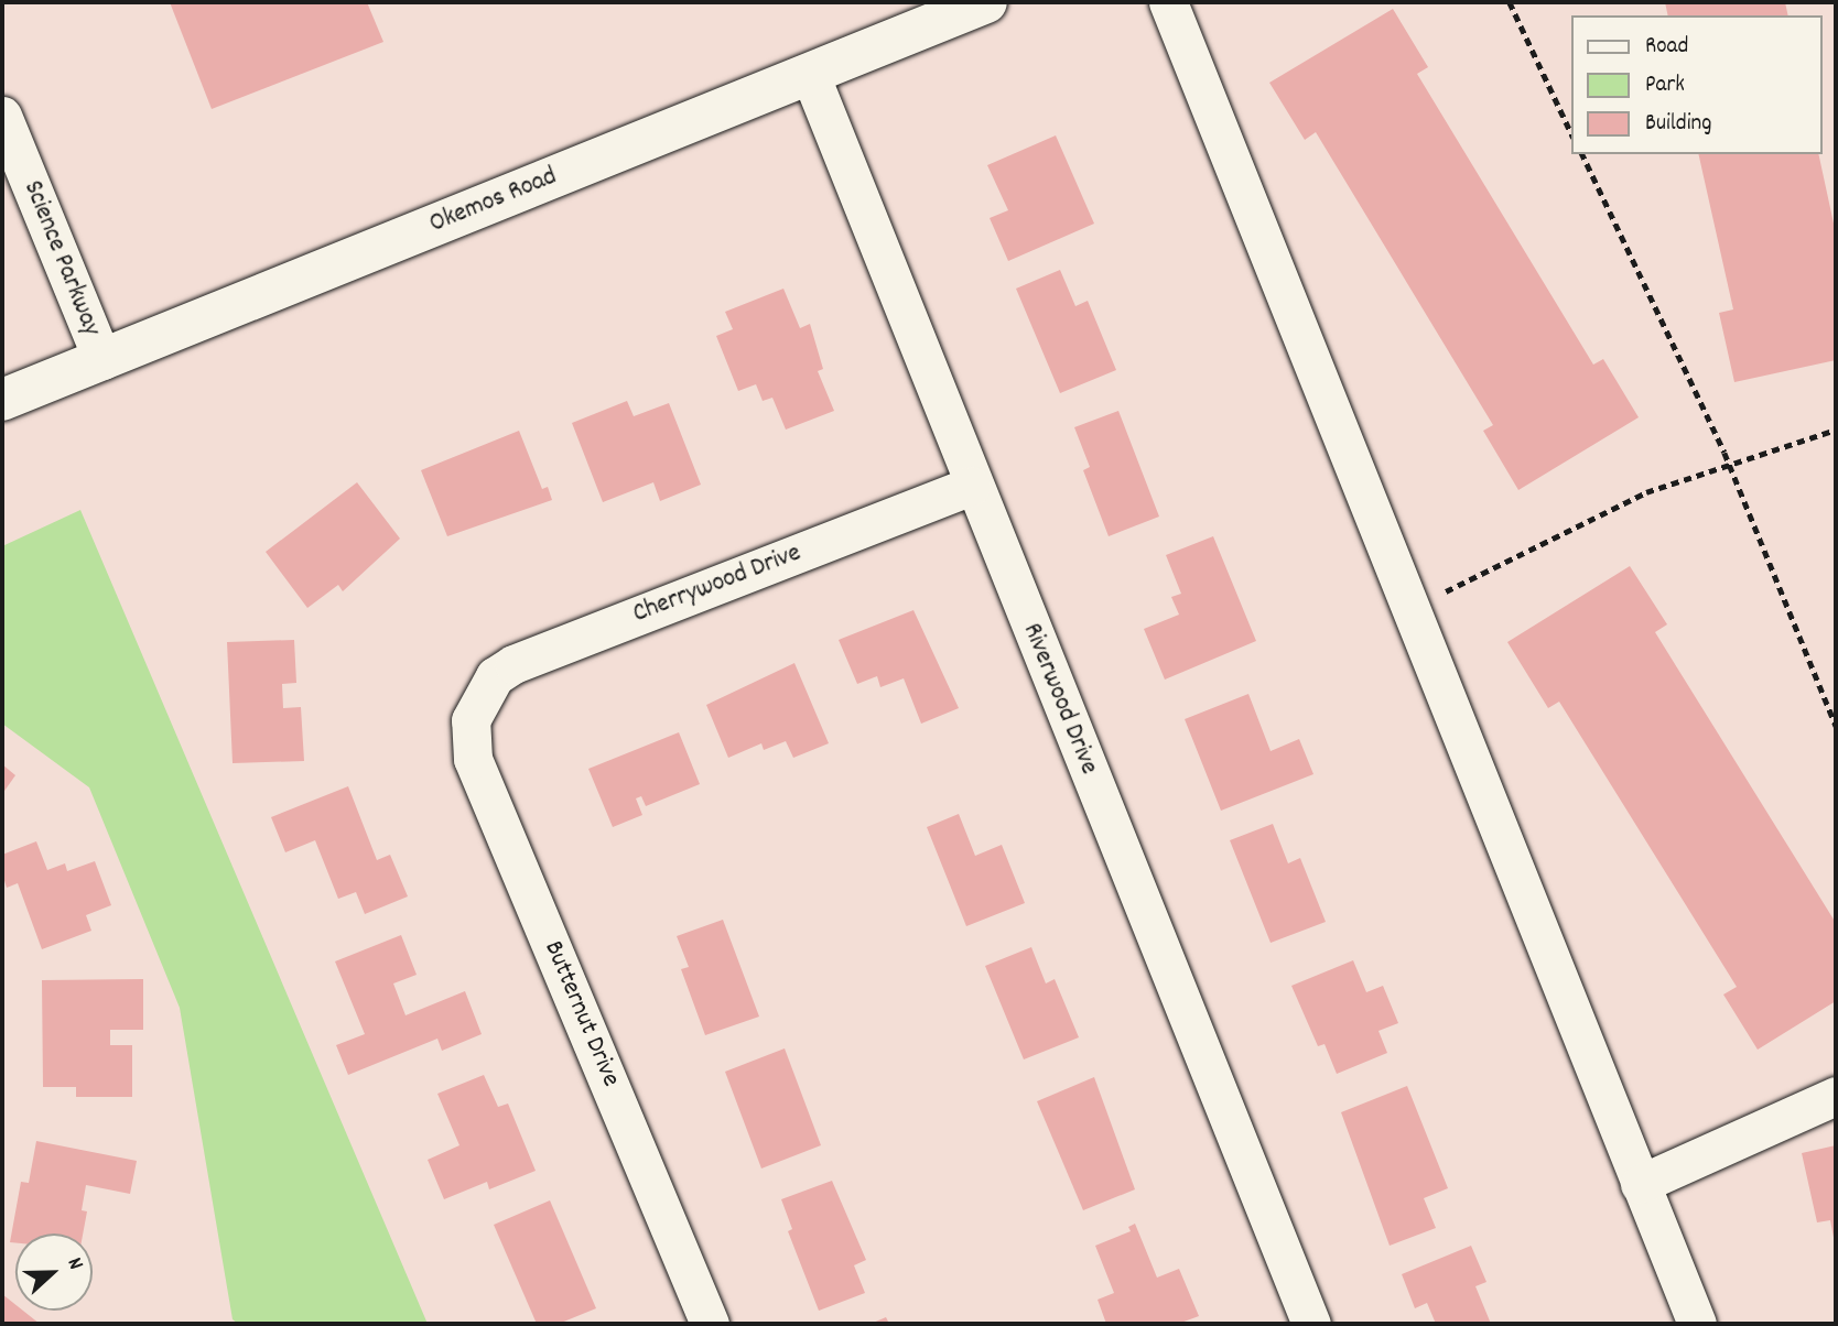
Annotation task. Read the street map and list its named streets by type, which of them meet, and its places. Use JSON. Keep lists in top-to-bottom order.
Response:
{
  "streets": {
    "main road": ["Okemos Road"],
    "street": [
      "Science Parkway",
      "Cherrywood Drive",
      "Riverwood Drive",
      "Butternut Drive"
    ]
  },
  "crossings": [
    ["Okemos Road", "Science Parkway"],
    ["Okemos Road", "Riverwood Drive"],
    ["Cherrywood Drive", "Riverwood Drive"],
    ["Cherrywood Drive", "Butternut Drive"]
  ],
  "legend": ["Road", "Park", "Building"],
  "north": "right"
}
